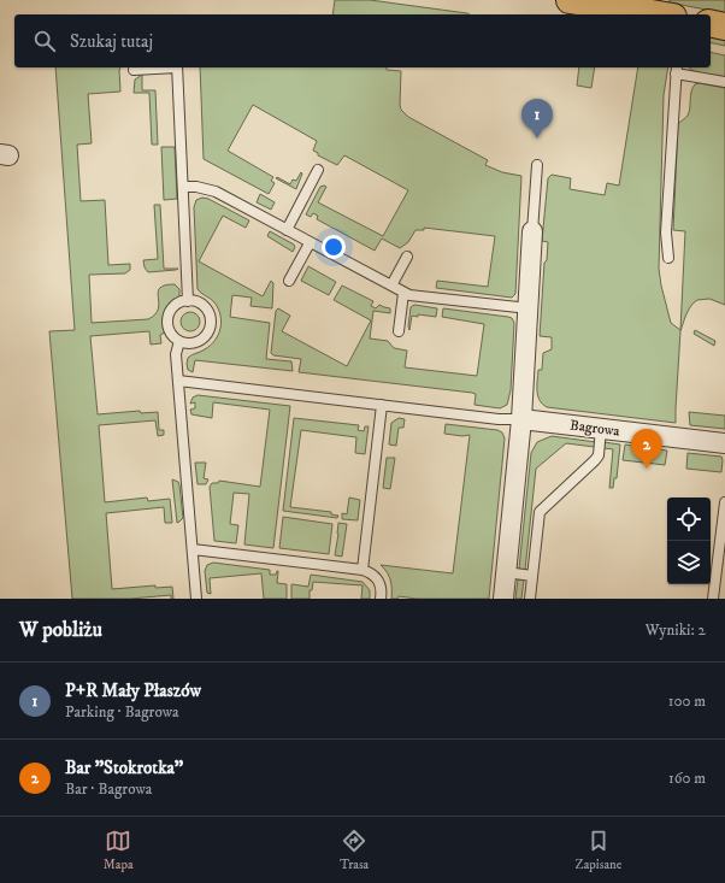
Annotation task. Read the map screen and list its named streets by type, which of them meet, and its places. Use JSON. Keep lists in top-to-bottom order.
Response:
{
  "streets": {
    "street": ["Bagrowa"]
  },
  "page": {
    "search": "Szukaj tutaj",
    "pins": ["1", "2"],
    "heading": ["W pobliżu", "Wyniki: 2"],
    "list": [
      {
        "mark": "1",
        "name": "P+R Mały Płaszów",
        "note": "Parking · Bagrowa",
        "value": "100 m"
      },
      {
        "mark": "2",
        "name": "Bar \"Stokrotka\"",
        "note": "Bar · Bagrowa",
        "value": "160 m"
      }
    ],
    "nav": ["Mapa", "Trasa", "Zapisane"]
  }
}
